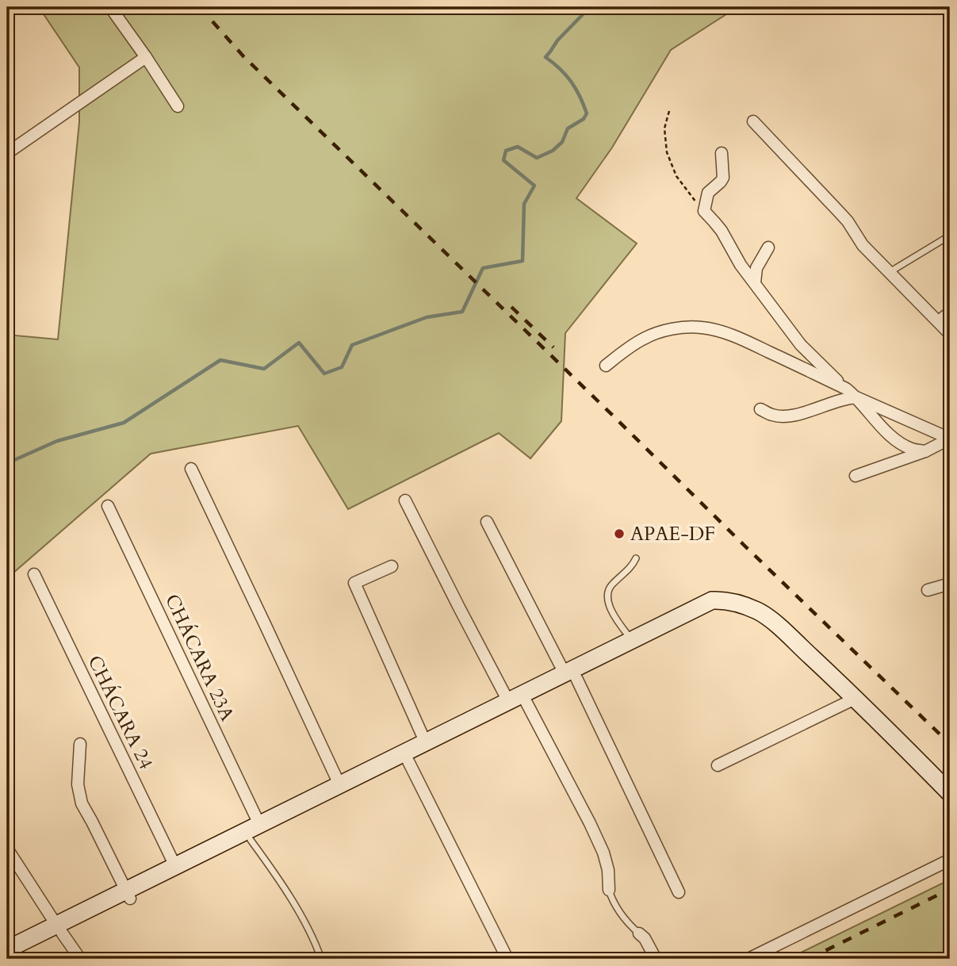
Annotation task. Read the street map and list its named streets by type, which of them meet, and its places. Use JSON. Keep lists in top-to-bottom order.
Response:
{
  "streets": {
    "street": ["CHÁCARA 23A", "CHÁCARA 24"]
  },
  "places": ["APAE-DF"]
}
